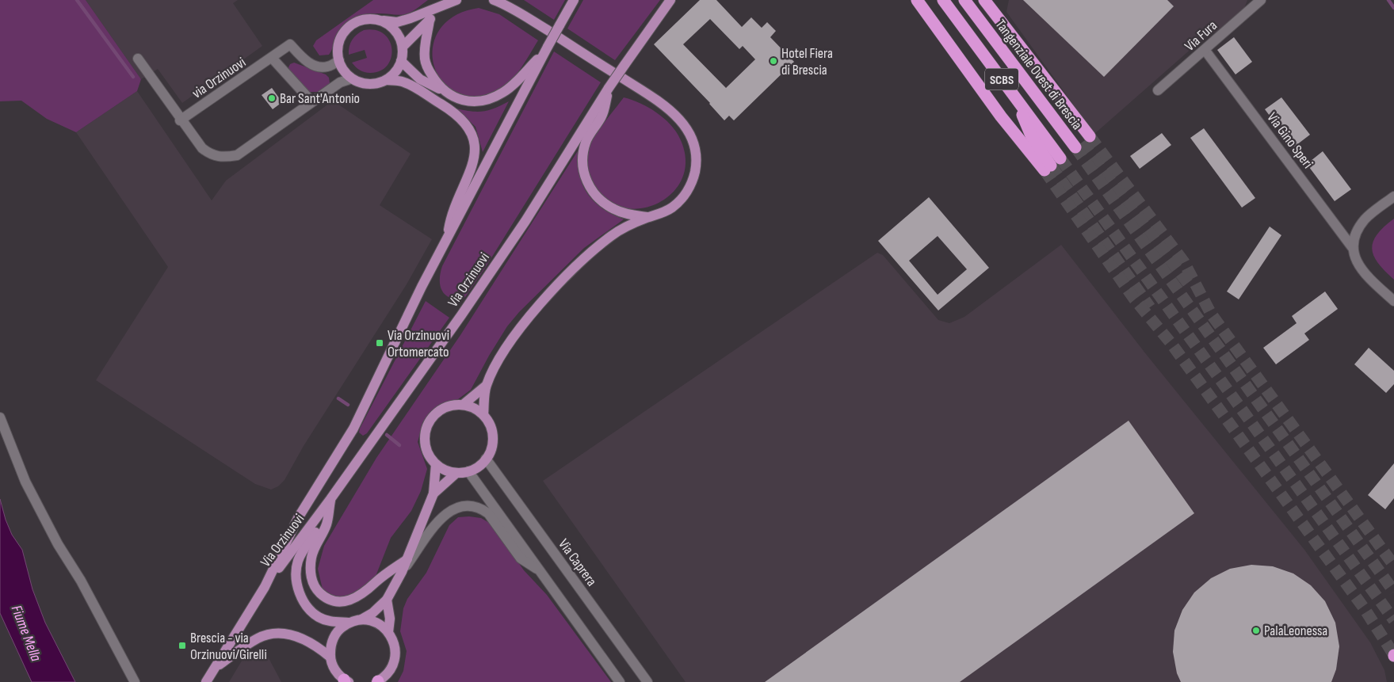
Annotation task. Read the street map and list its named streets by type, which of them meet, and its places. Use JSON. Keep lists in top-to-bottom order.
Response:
{
  "streets": {
    "highway": ["Tangenziale Ovest di Brescia", "SCBS"],
    "main road": ["Via Orzinuovi"],
    "street": [
      "Via Fura",
      "via Orzinuovi",
      "Via Gino Speri",
      "Via Caprera"
    ]
  },
  "crossings": [
    ["Via Fura", "Via Gino Speri"]
  ],
  "water": ["Fiume Mella"],
  "places": {
    "other": ["Hotel Fiera di Brescia", "Bar Sant'Antonio", "PalaLeonessa"],
    "transit": ["Via Orzinuovi Ortomercato", "Brescia - via Orzinuovi/Girelli"]
  }
}
